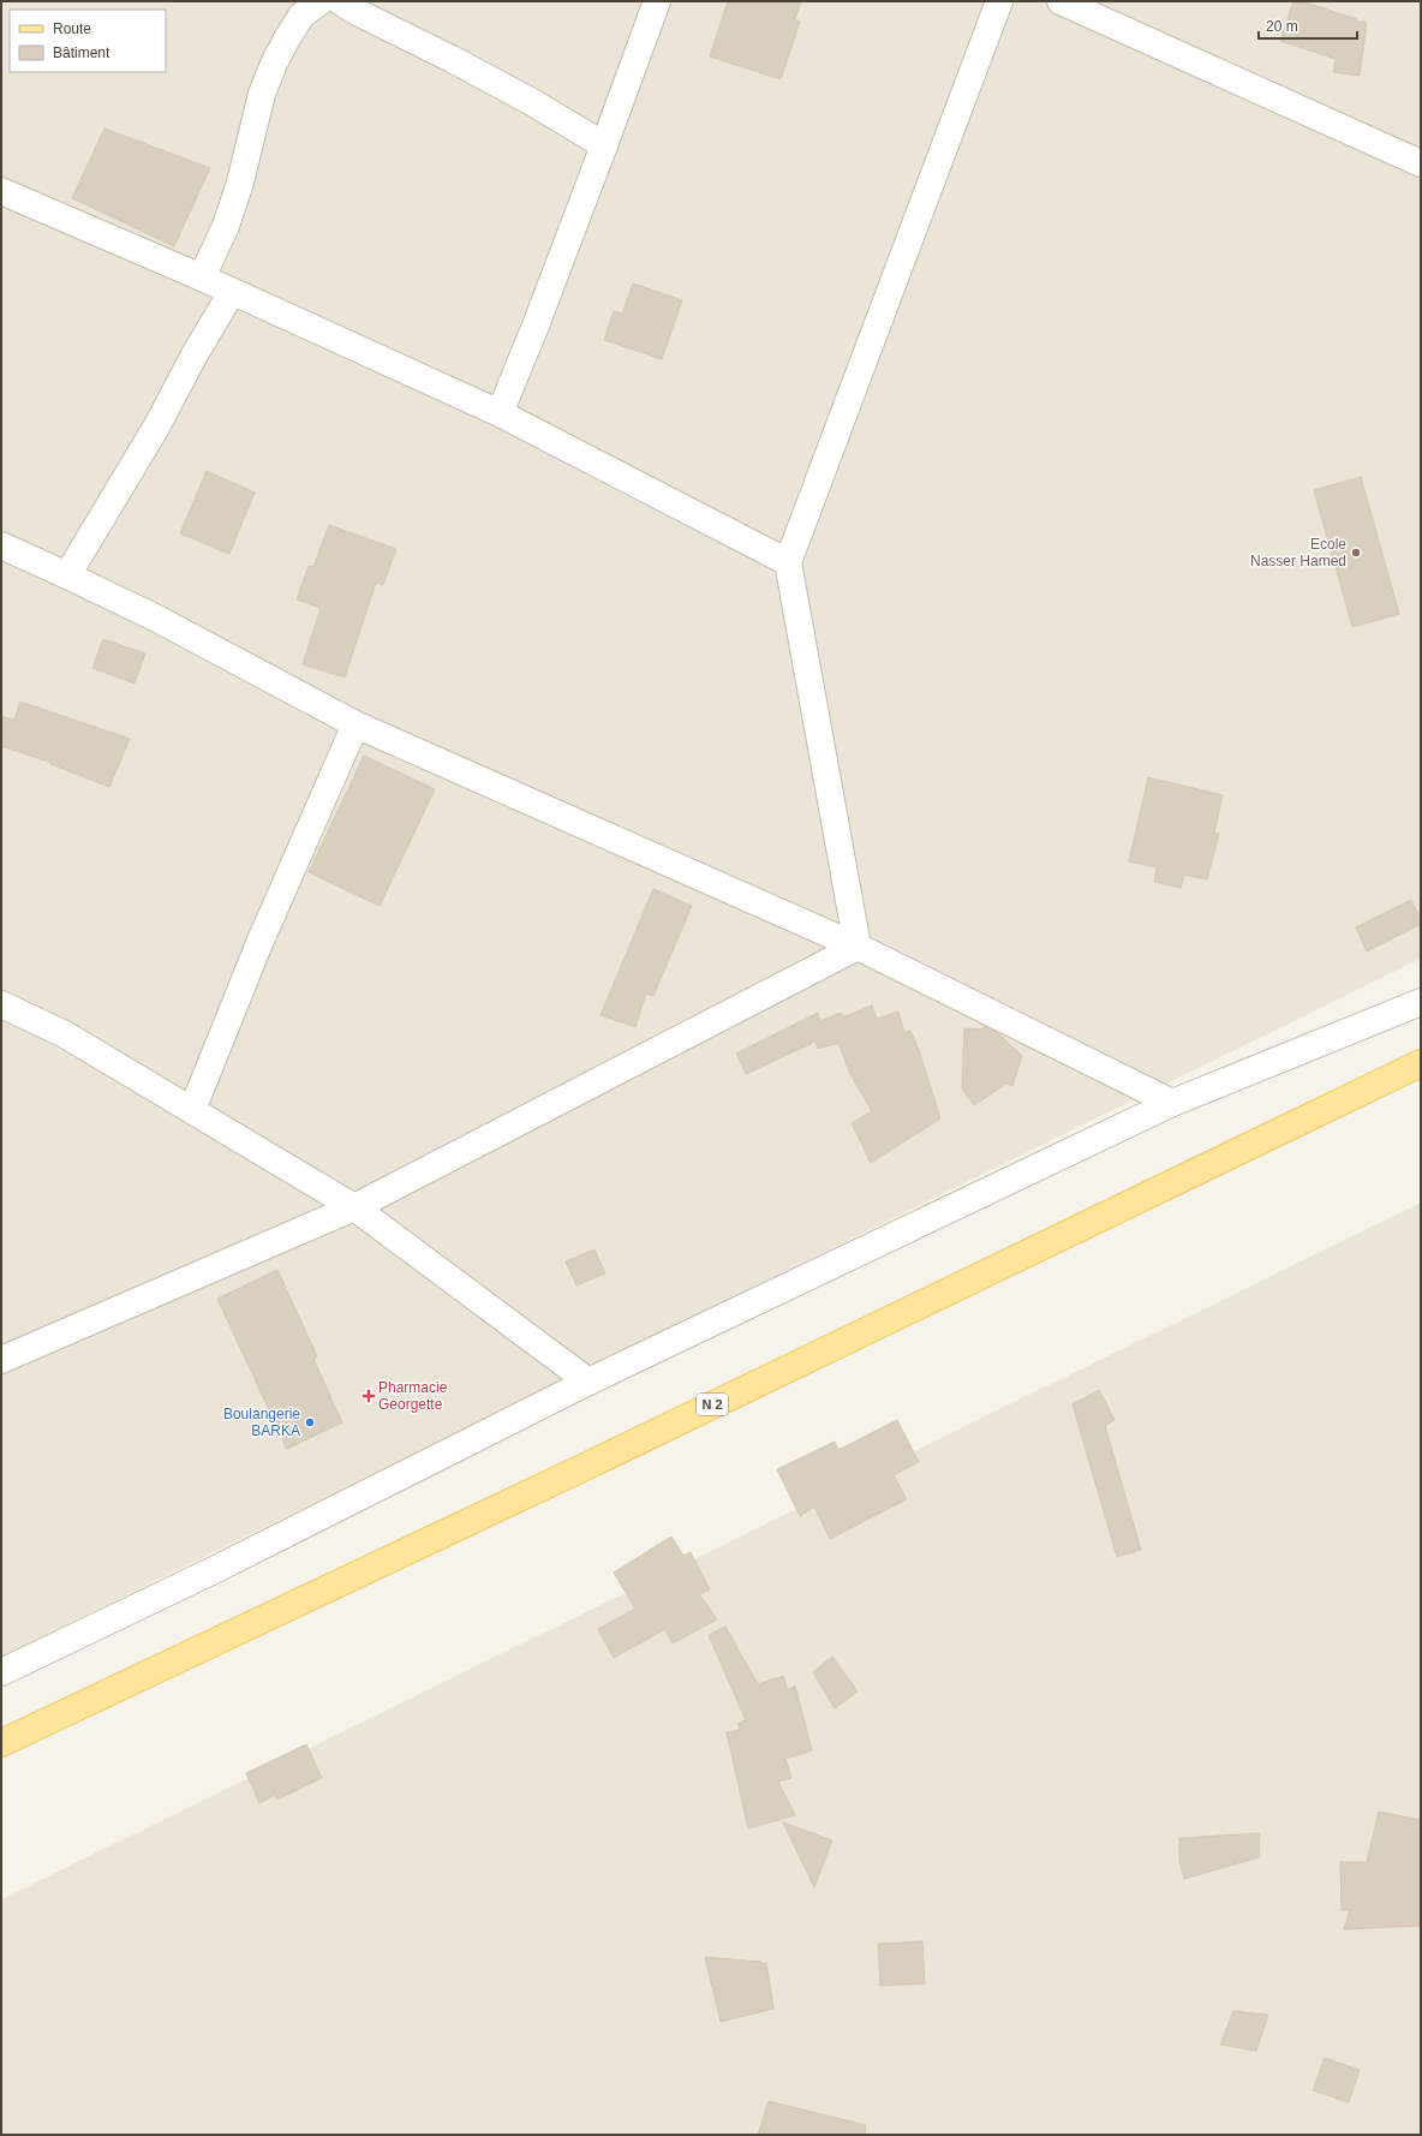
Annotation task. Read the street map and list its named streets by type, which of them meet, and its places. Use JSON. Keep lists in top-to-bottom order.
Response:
{
  "streets": {
    "main road": ["N 2"]
  },
  "places": {
    "other": ["Ecole Nasser Hamed", "Boulangerie BARKA"],
    "health": ["Pharmacie Georgette"]
  },
  "legend": ["Route", "Bâtiment"],
  "scale_bar": "20 m"
}
